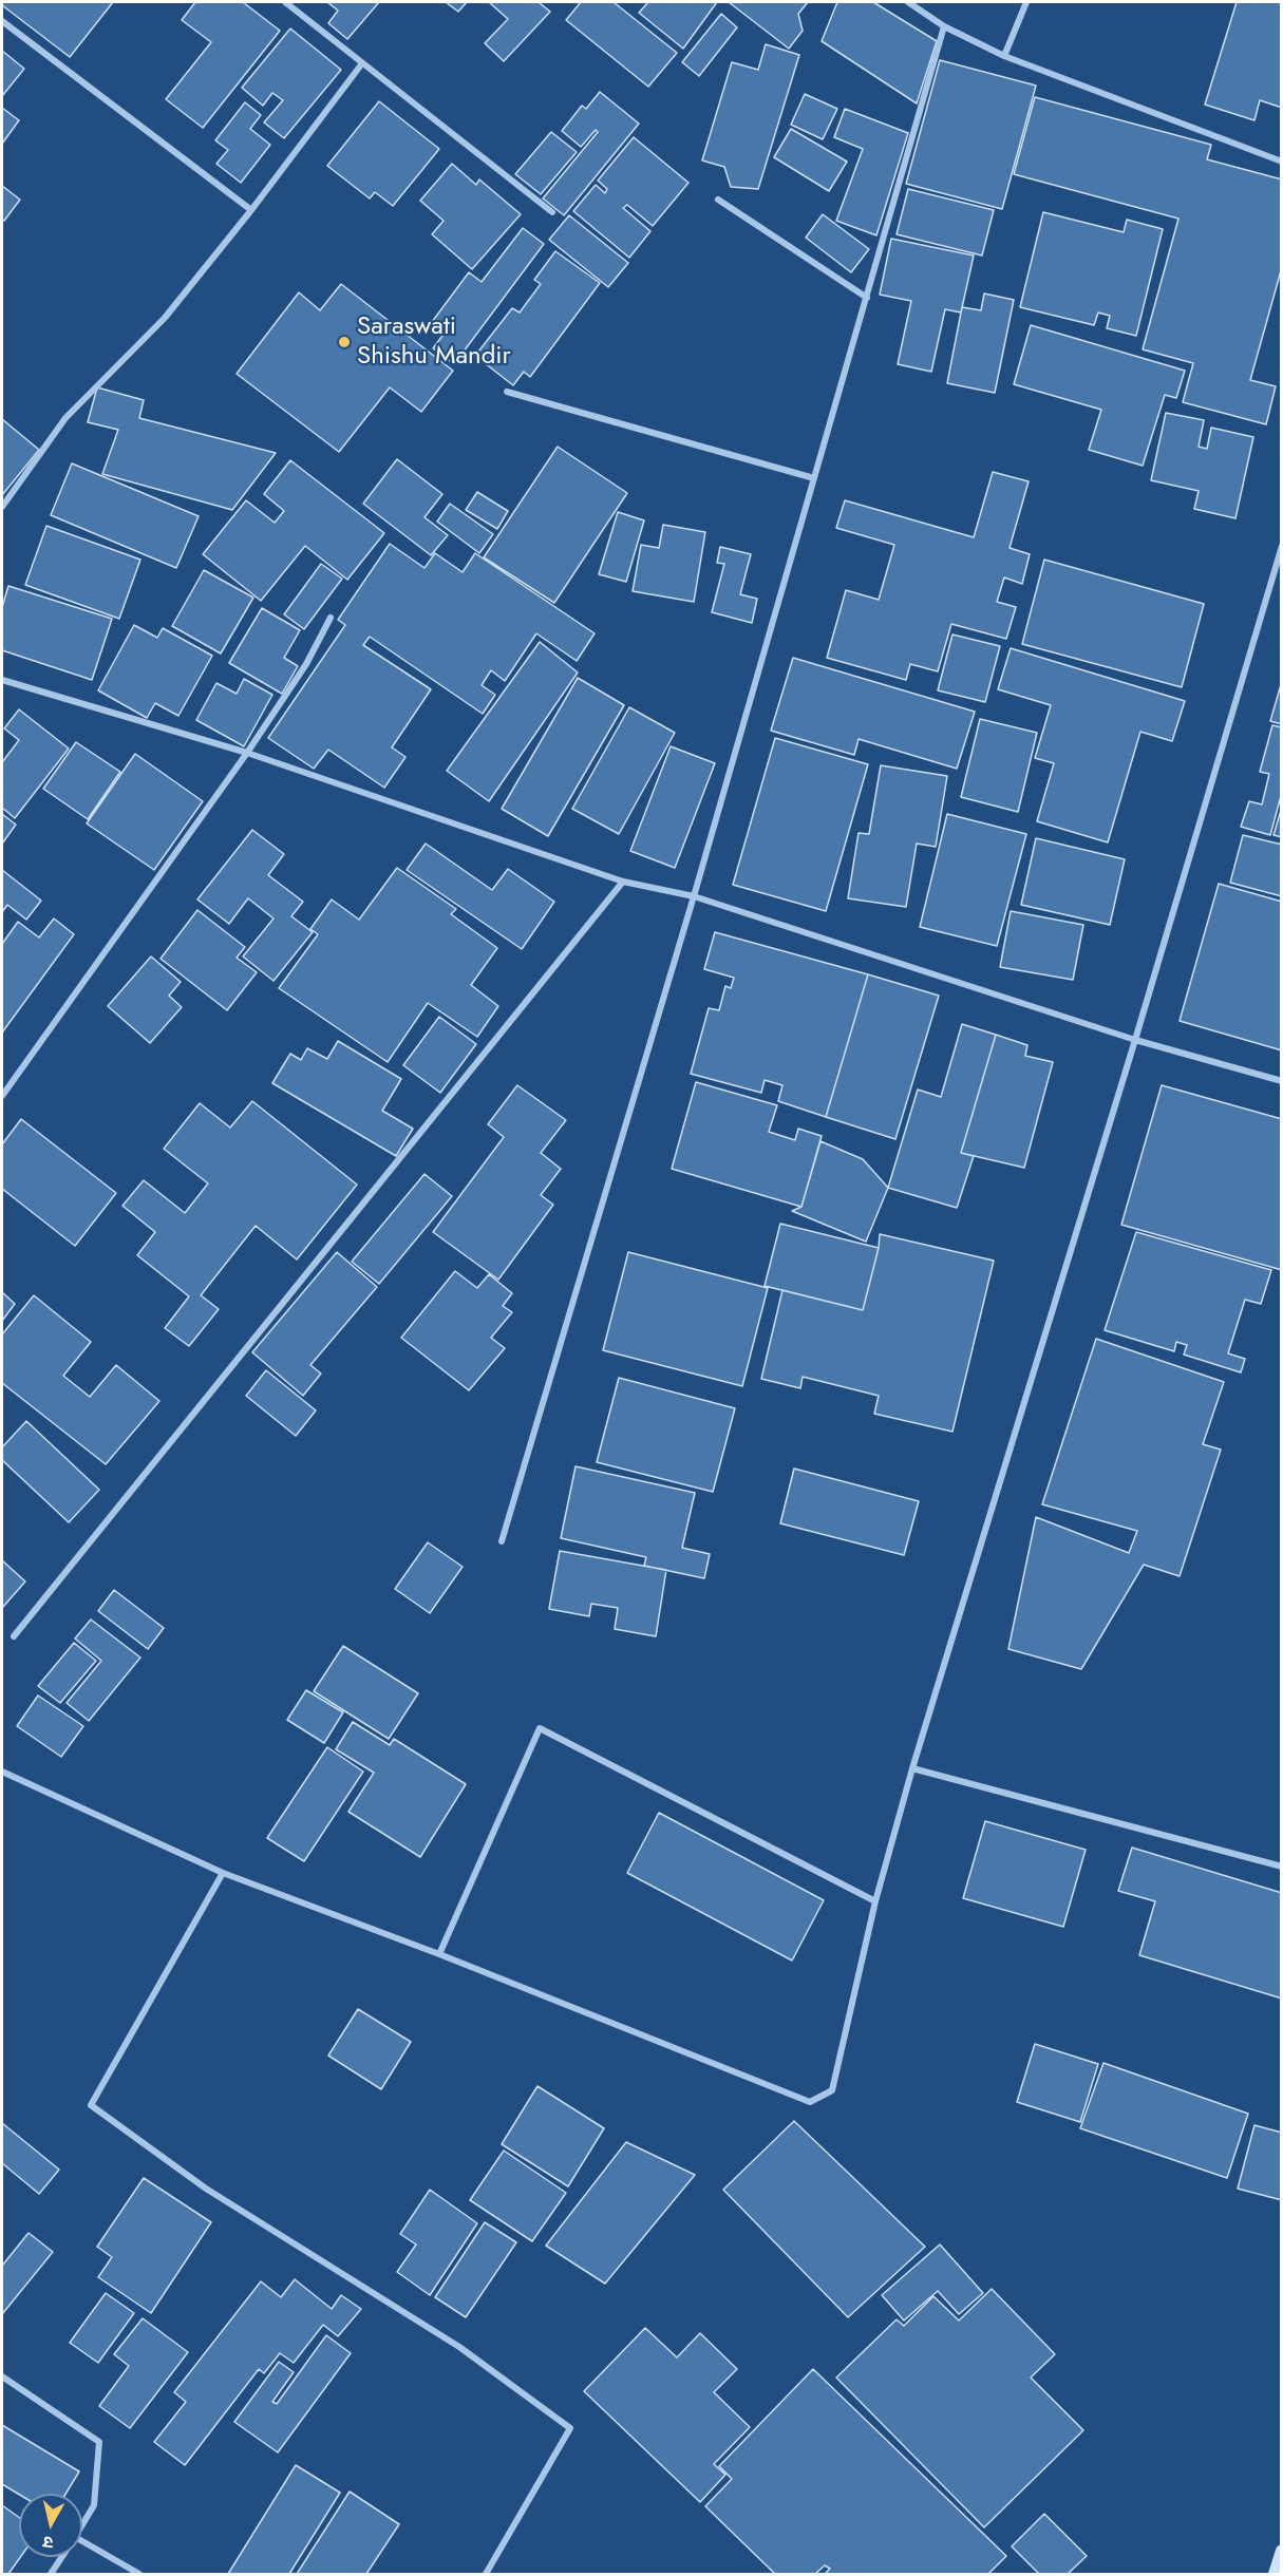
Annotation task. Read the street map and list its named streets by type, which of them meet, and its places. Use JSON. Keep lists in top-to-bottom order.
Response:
{
  "places": ["Saraswati Shishu Mandir"],
  "north": "bottom"
}
